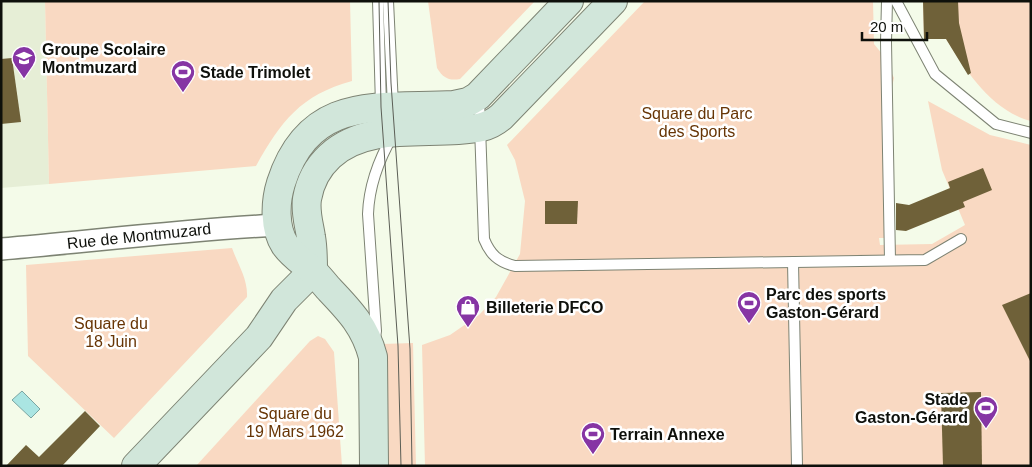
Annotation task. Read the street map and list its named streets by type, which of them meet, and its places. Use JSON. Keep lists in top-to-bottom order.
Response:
{
  "streets": {
    "street": ["Rue de Montmuzard"]
  },
  "parks": ["Square du Parc des Sports", "Square du 18 Juin", "Square du 19 Mars 1962"],
  "places": {
    "school or university": ["Groupe Scolaire Montmuzard"],
    "sports": [
      "Stade Trimolet",
      "Parc des sports Gaston-Gérard",
      "Stade Gaston-Gérard",
      "Terrain Annexe"
    ],
    "shop": ["Billeterie DFCO"]
  },
  "scale_bar": "20 m"
}
